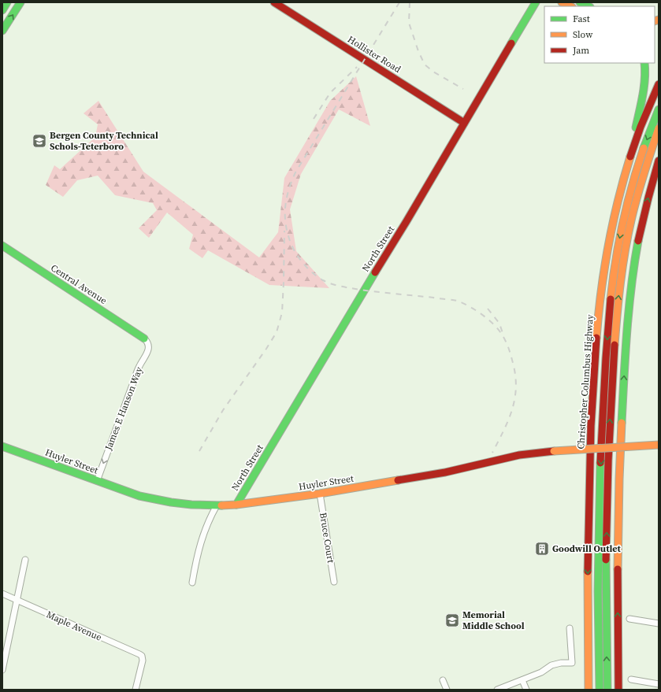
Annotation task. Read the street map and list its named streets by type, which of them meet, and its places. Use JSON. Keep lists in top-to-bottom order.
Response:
{
  "streets": {
    "main road": [
      "Hollister Road",
      "North Street",
      "Central Avenue",
      "Christopher Columbus Highway",
      "Huyler Street"
    ],
    "street": ["James E Hanson Way", "Bruce Court", "Maple Avenue"]
  },
  "crossings": [
    ["Hollister Road", "North Street"],
    ["North Street", "Huyler Street"],
    ["Central Avenue", "James E Hanson Way"],
    ["James E Hanson Way", "Huyler Street"],
    ["Huyler Street", "Bruce Court"]
  ],
  "one_way": ["James E Hanson Way"],
  "places": {
    "school or university": ["Bergen County Technical Schols-Teterboro", "Memorial Middle School"],
    "building": ["Goodwill Outlet"]
  },
  "legend": ["Fast", "Slow", "Jam"]
}
